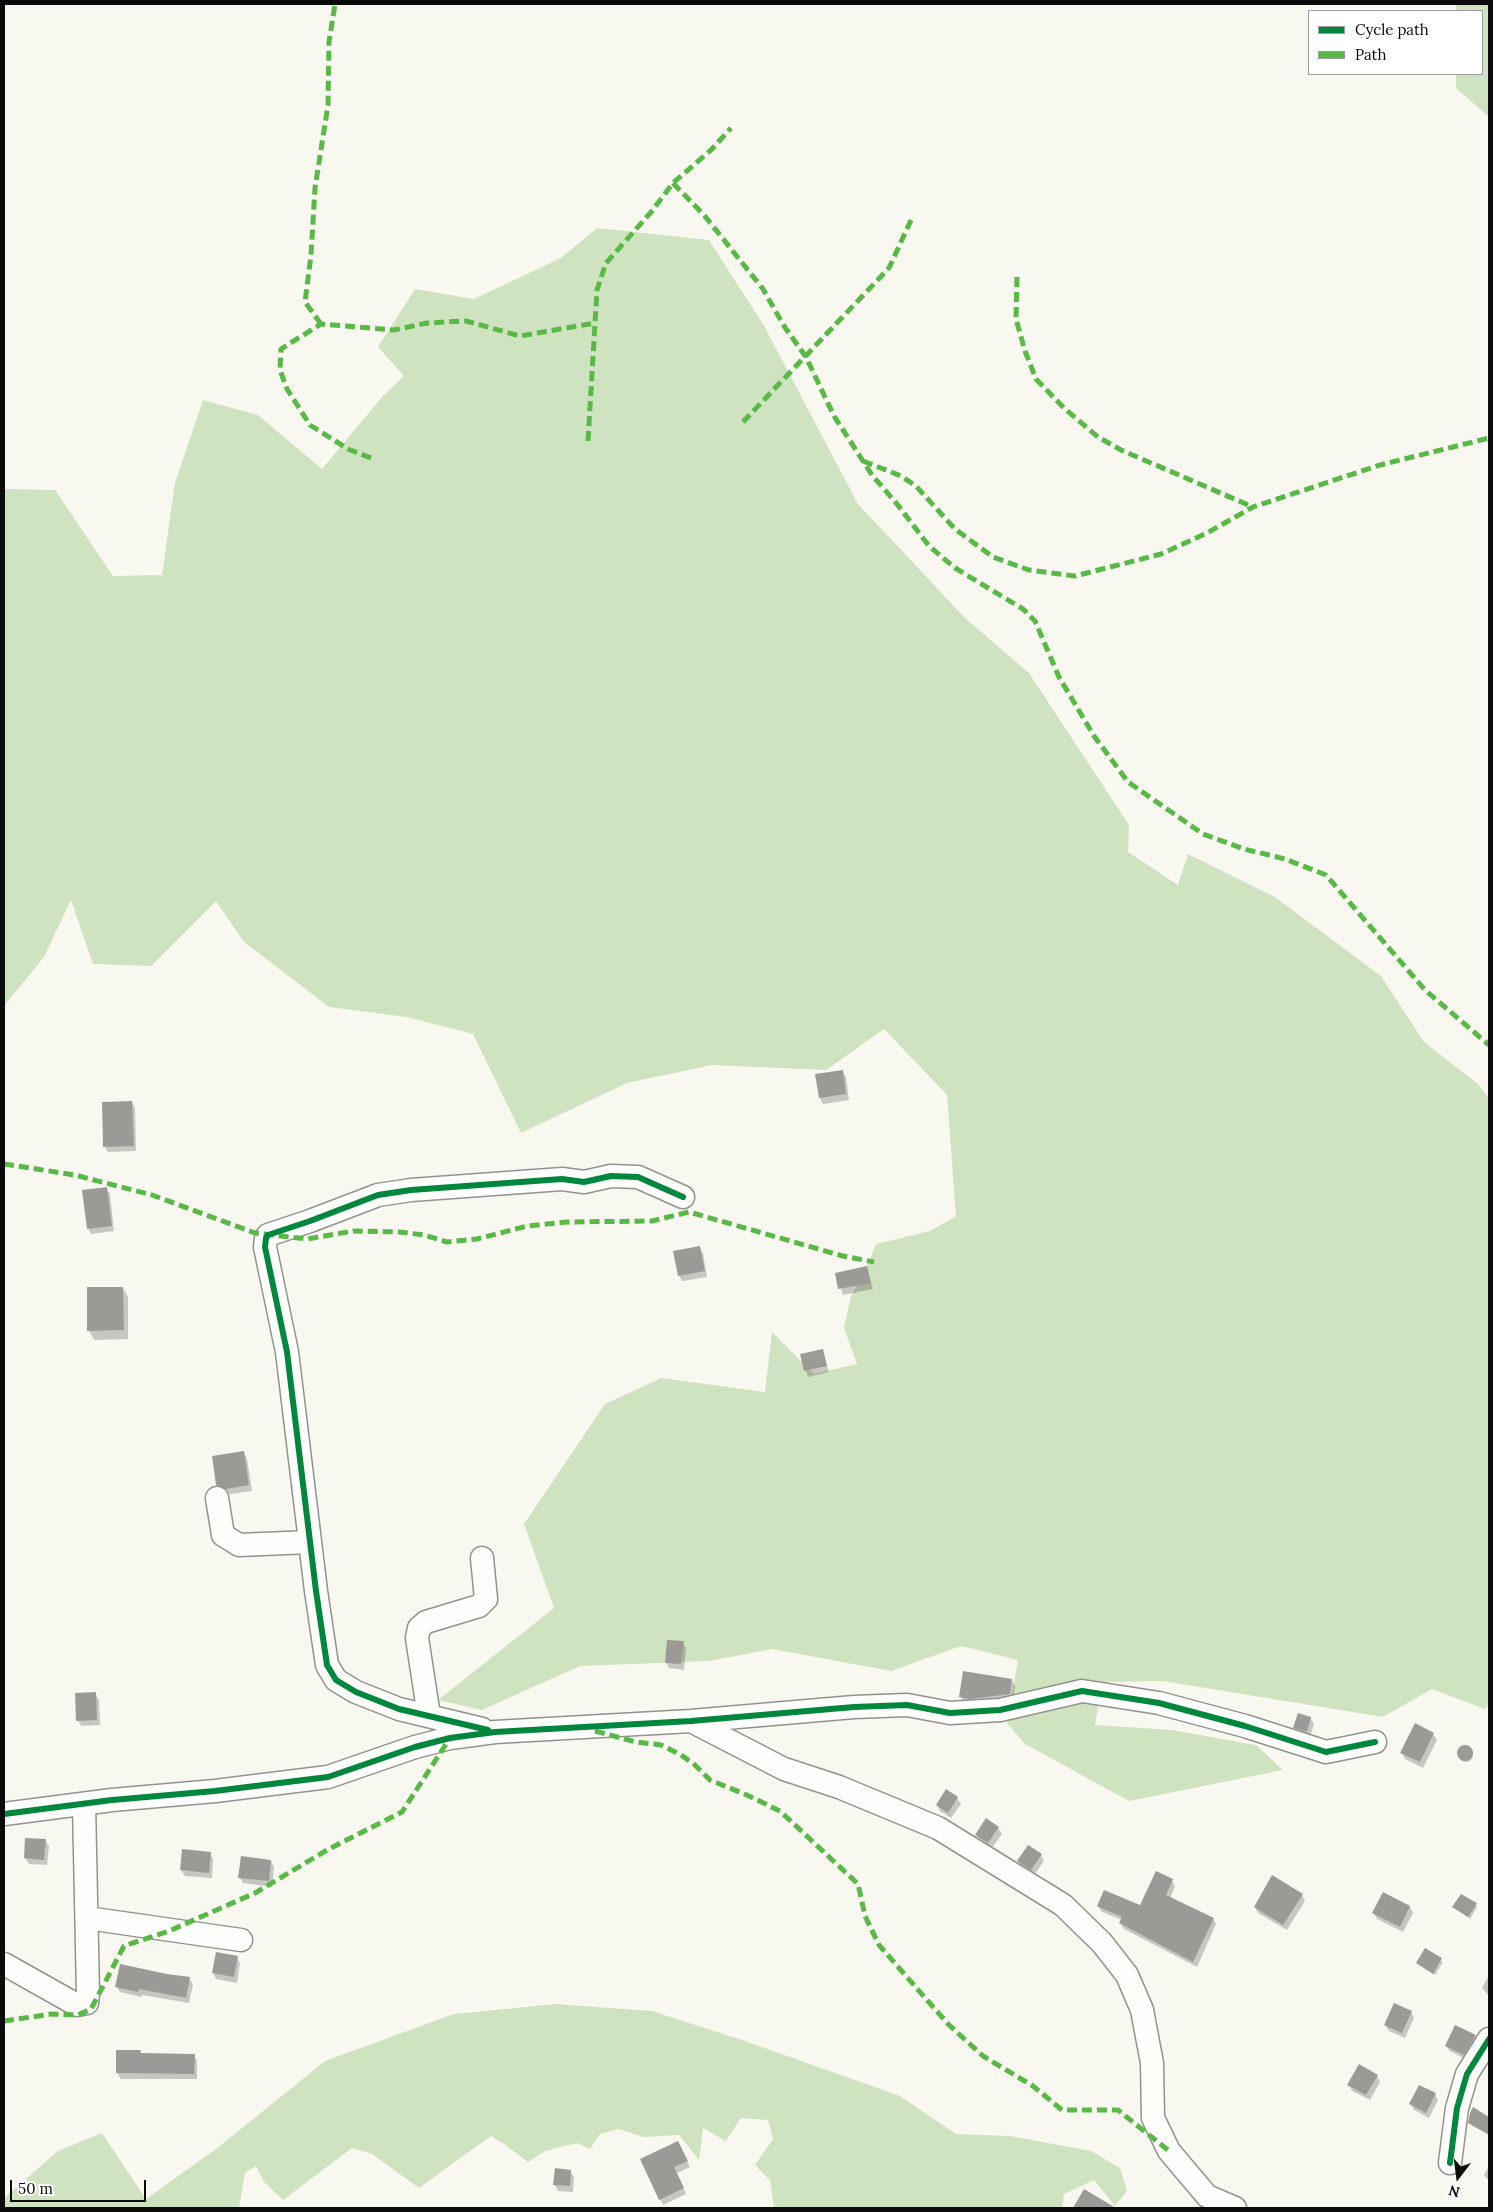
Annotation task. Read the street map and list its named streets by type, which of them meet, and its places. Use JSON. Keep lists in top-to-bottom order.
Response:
{
  "legend": ["Cycle path", "Path"],
  "scale_bar": "50 m",
  "north": "bottom"
}
